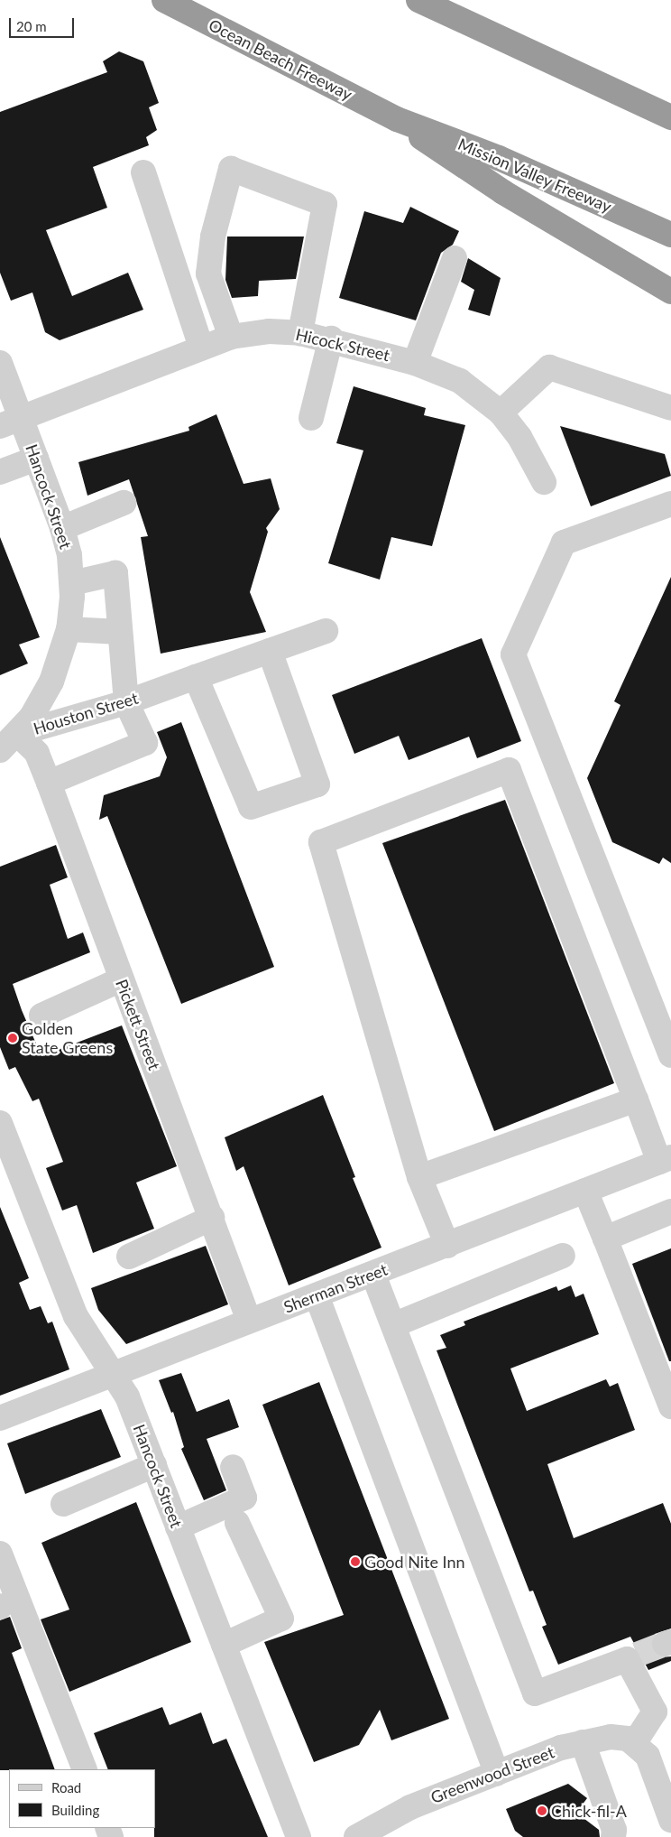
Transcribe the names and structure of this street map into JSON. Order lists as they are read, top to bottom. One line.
{"streets":{"highway":["Ocean Beach Freeway","Mission Valley Freeway"],"street":["Hicock Street","Hancock Street","Houston Street","Pickett Street","Sherman Street","Greenwood Street"]},"crossings":[["Ocean Beach Freeway","Mission Valley Freeway"],["Hicock Street","Hancock Street"],["Hancock Street","Houston Street"],["Hancock Street","Pickett Street"],["Hancock Street","Sherman Street"],["Houston Street","Pickett Street"],["Pickett Street","Sherman Street"]],"places":["Golden State Greens","Good Nite Inn","Chick-fil-A"],"legend":["Road","Building"],"scale_bar":"20 m"}
